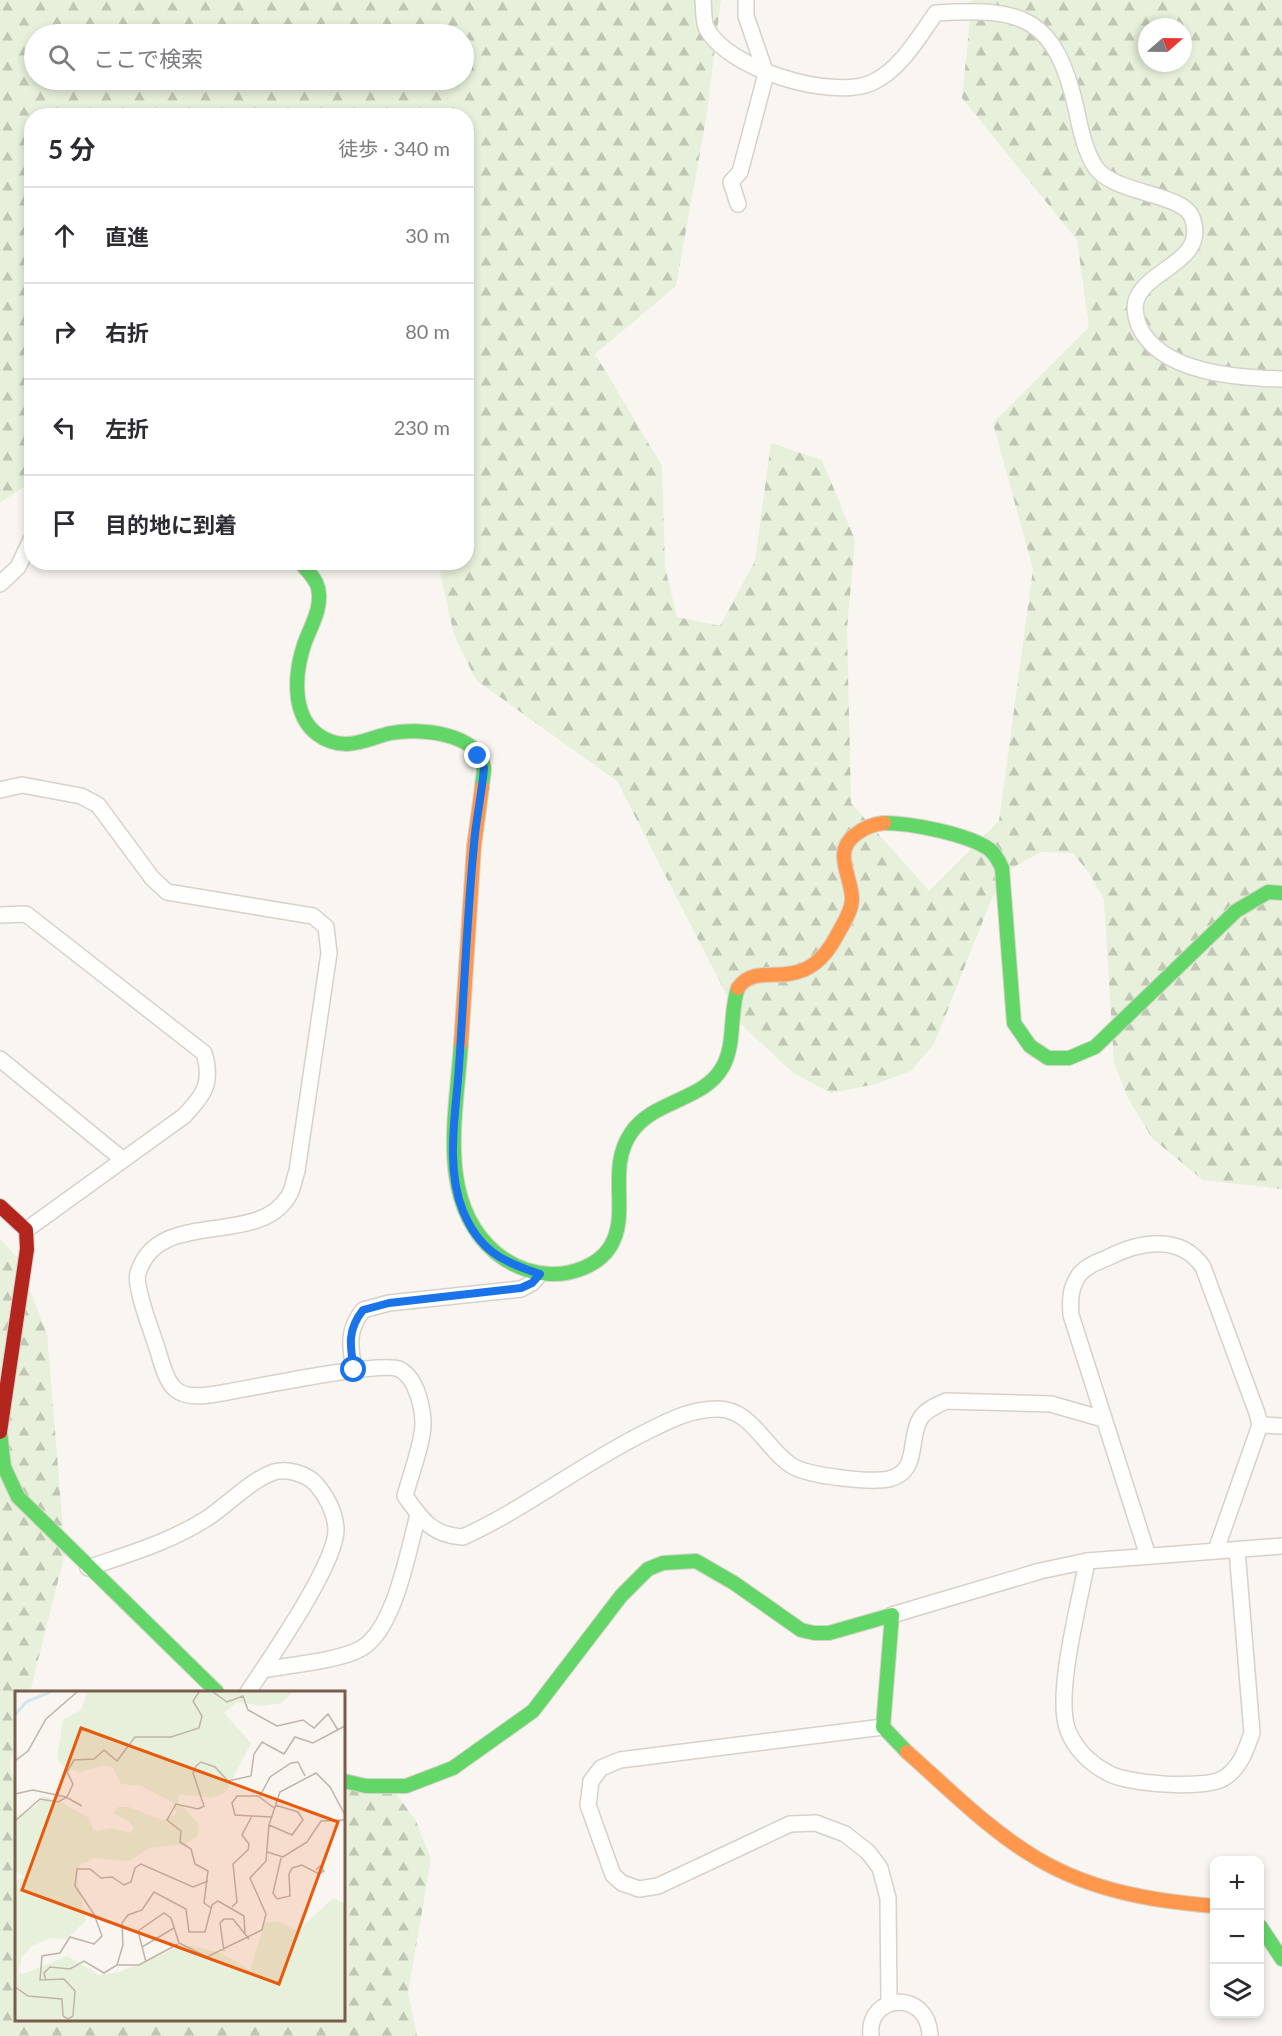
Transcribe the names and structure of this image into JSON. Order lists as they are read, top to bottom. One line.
{"north":"right","page":{"search":"ここで検索","heading":["5 分","徒歩 · 340 m"],"list":[["直進","30 m"],["右折","80 m"],["左折","230 m"],"目的地に到着"],"map_buttons":["+","−"]}}
